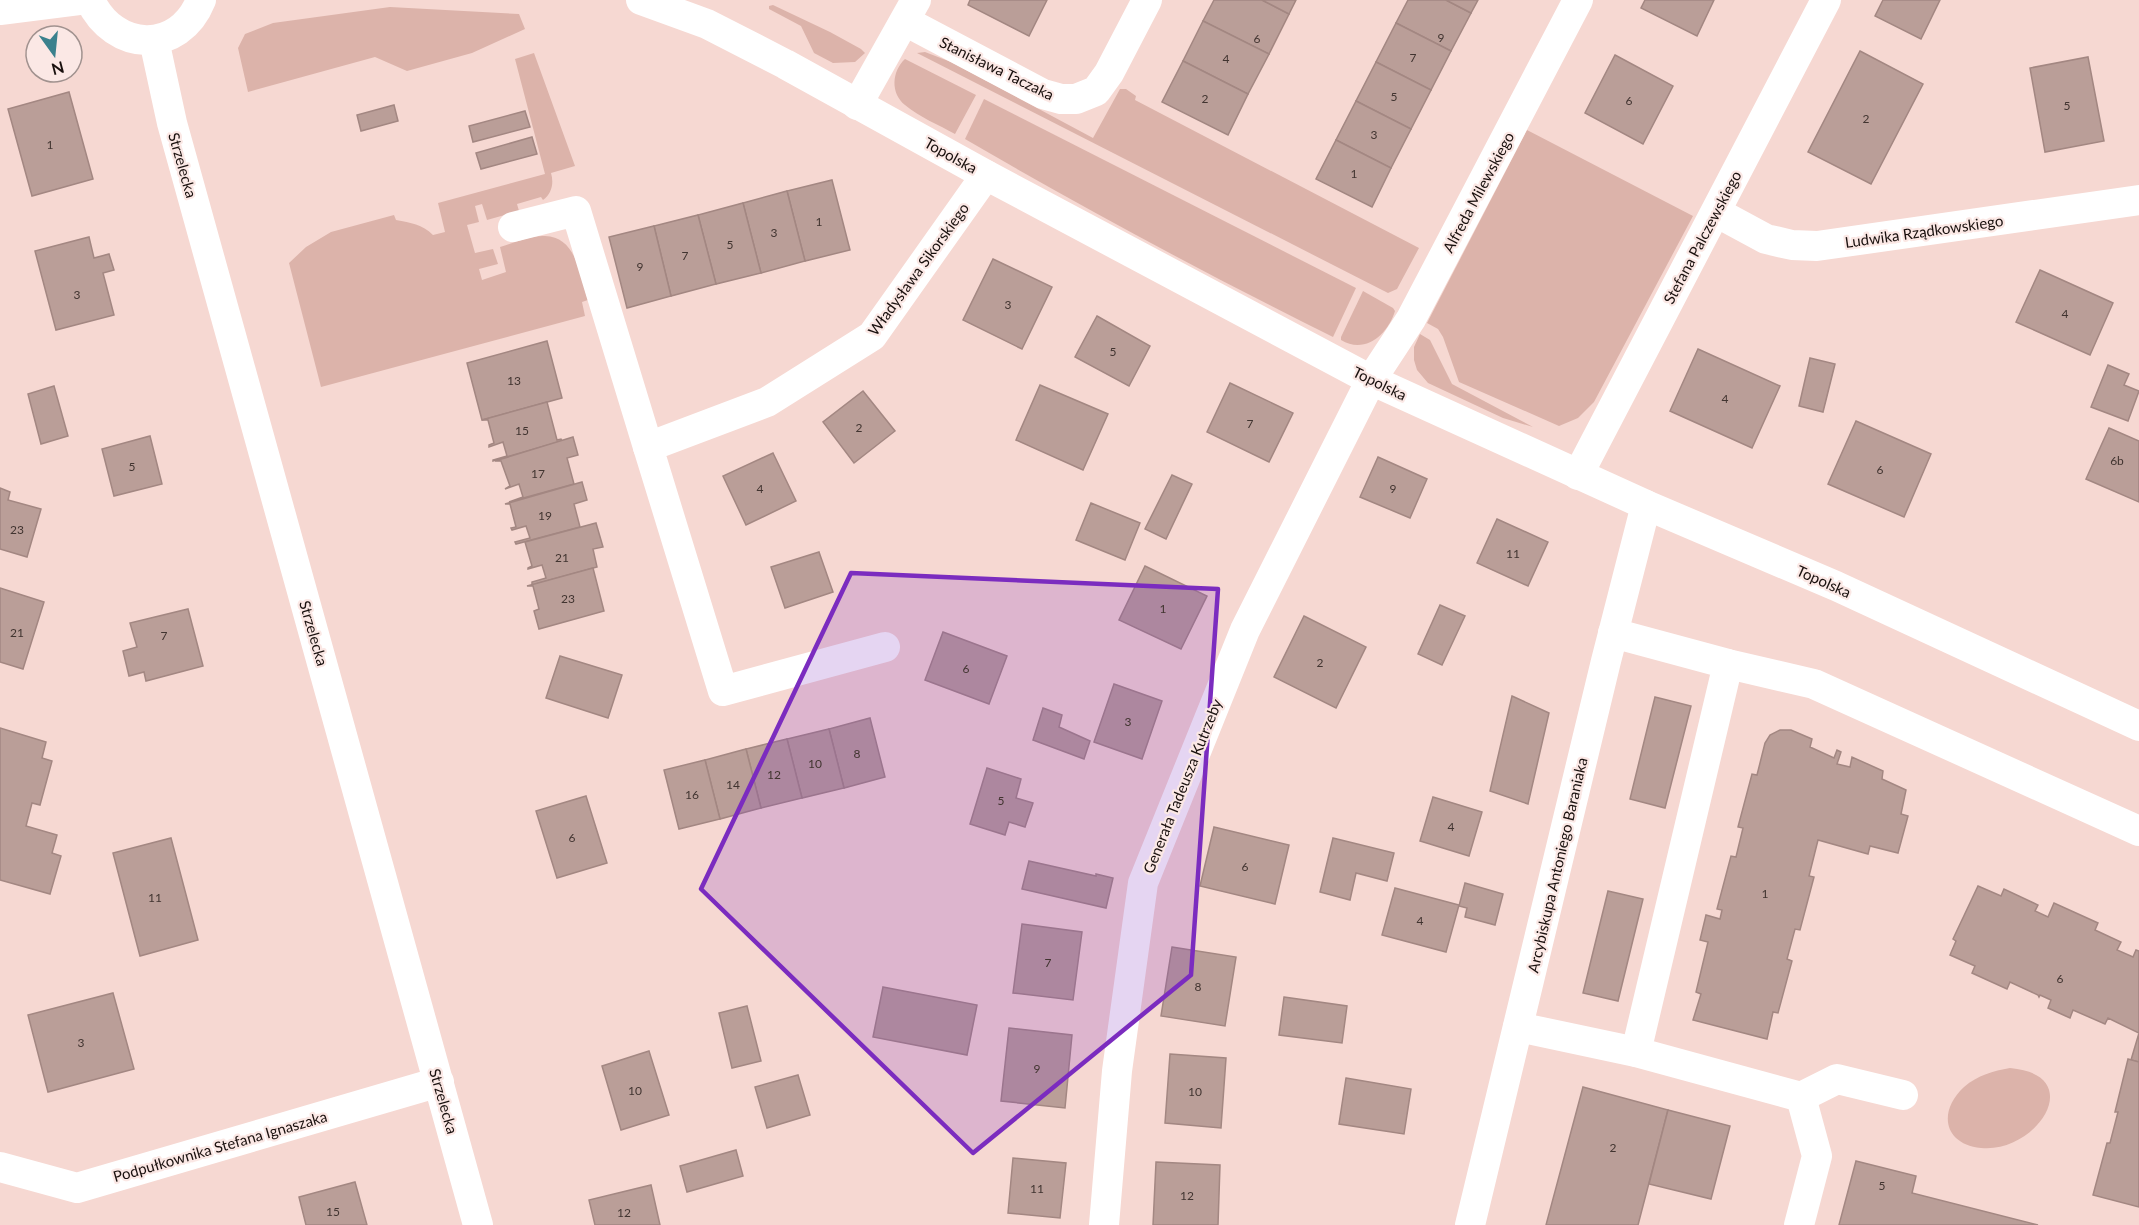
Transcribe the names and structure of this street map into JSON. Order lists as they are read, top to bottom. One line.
{"streets":{"street":["Stanisława Taczaka","Topolska","Strzelecka","Alfreda Milewskiego","Ludwika Rządkowskiego","Stefana Palczewskiego","Władysława Sikorskiego","Generała Tadeusza Kutrzeby","Arcybiskupa Antoniego Baraniaka","Podpułkownika Stefana Ignaszaka"]},"crossings":[["Topolska","Alfreda Milewskiego"],["Topolska","Stefana Palczewskiego"],["Topolska","Władysława Sikorskiego"],["Topolska","Generała Tadeusza Kutrzeby"],["Topolska","Arcybiskupa Antoniego Baraniaka"],["Strzelecka","Podpułkownika Stefana Ignaszaka"],["Alfreda Milewskiego","Generała Tadeusza Kutrzeby"],["Ludwika Rządkowskiego","Stefana Palczewskiego"]],"house_numbers":["9","6","7","4","5","2","6","5","2","3","1","1","1","3","5","7","9","3","3","4","5","13","4","7","2","15","6b","5","6","17","4","9","19","23","11","21","23","1","21","7","2","6","3","8","10","12","14","16","5","4","6","6","1","11","4","7","6","8","3","9","10","10","2","5","11","12","15","12"],"north":"bottom"}
